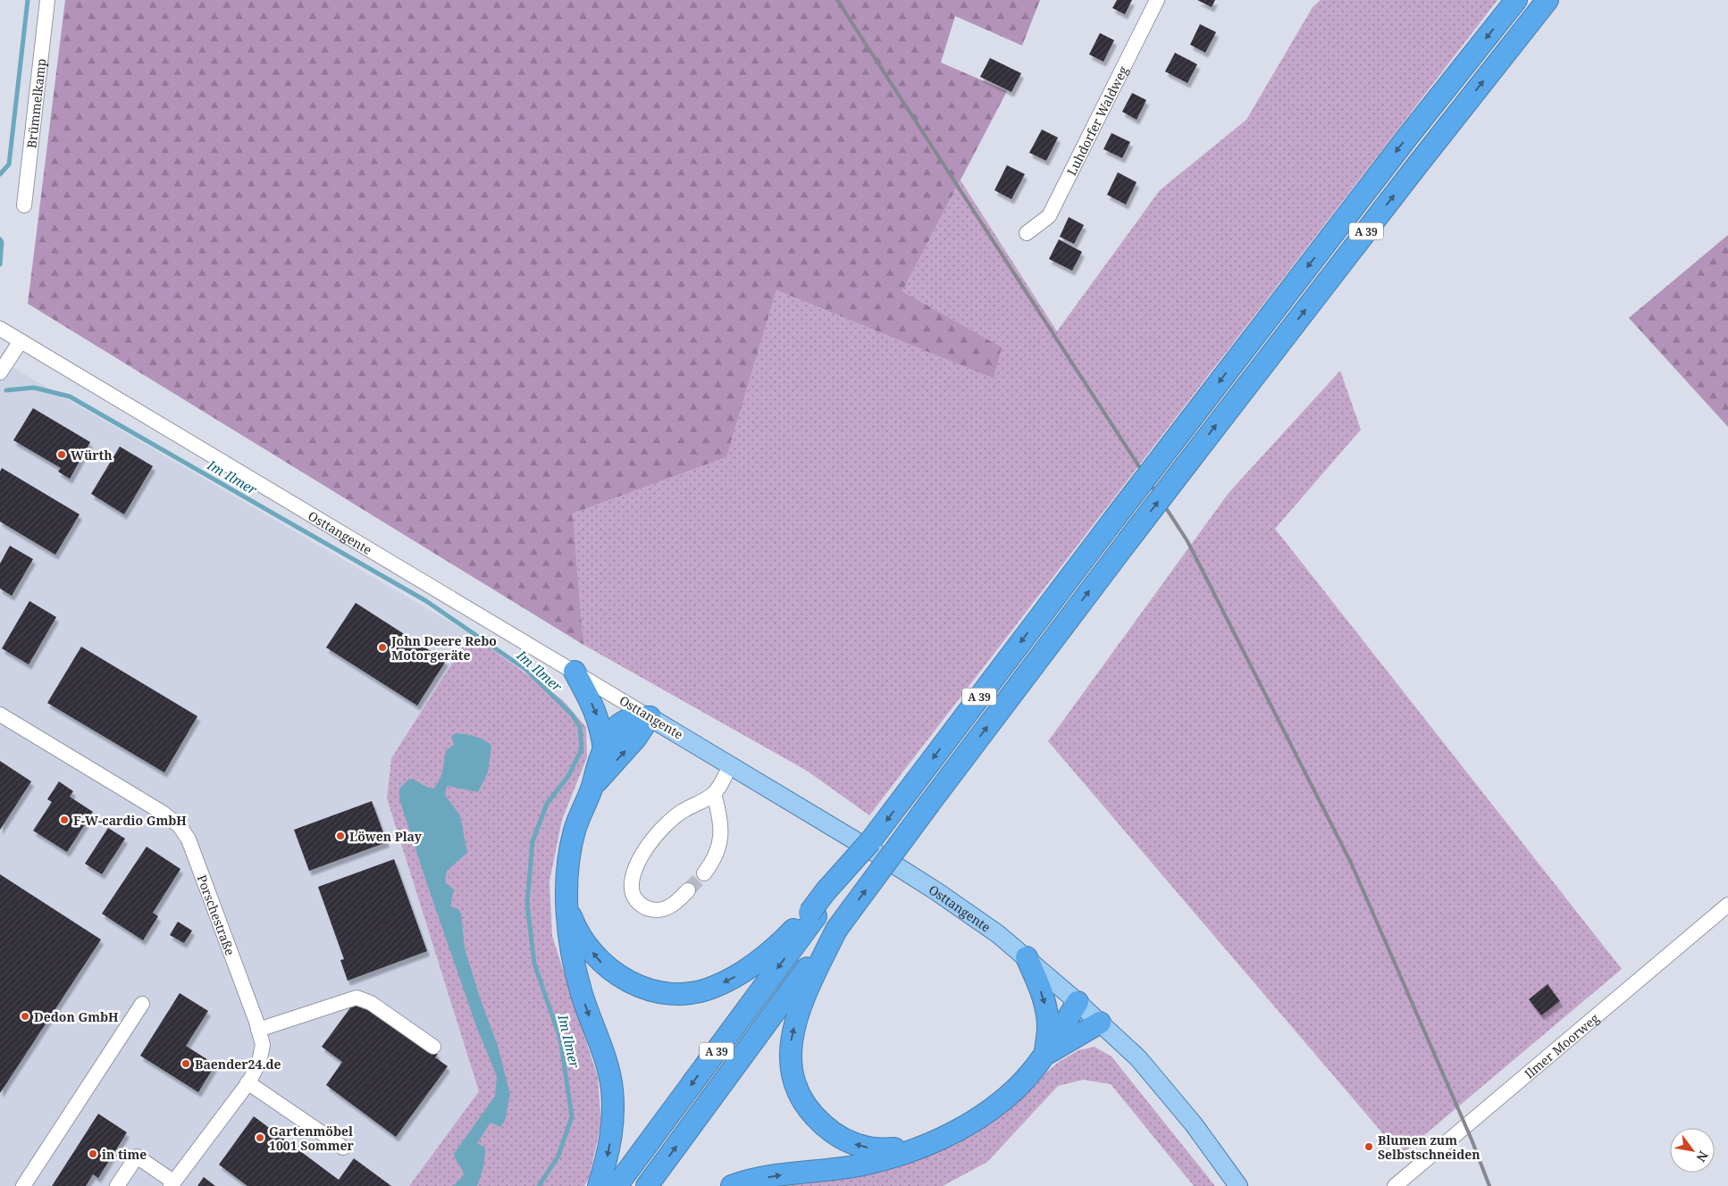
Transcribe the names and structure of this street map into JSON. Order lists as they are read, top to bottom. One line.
{"streets":{"highway":["A 39"],"main road":["Osttangente"],"street":["Brümmelkamp","Luhdorfer Waldweg","Porschestraße","Ilmer Moorweg"]},"water":["Im Ilmer"],"places":["Würth","John Deere Rebo Motorgeräte","F-W-cardio GmbH","Löwen Play","Dedon GmbH","Baender24.de","Gartenmöbel 1001 Sommer","Blumen zum Selbstschneiden","in time"],"north":"bottom right"}
